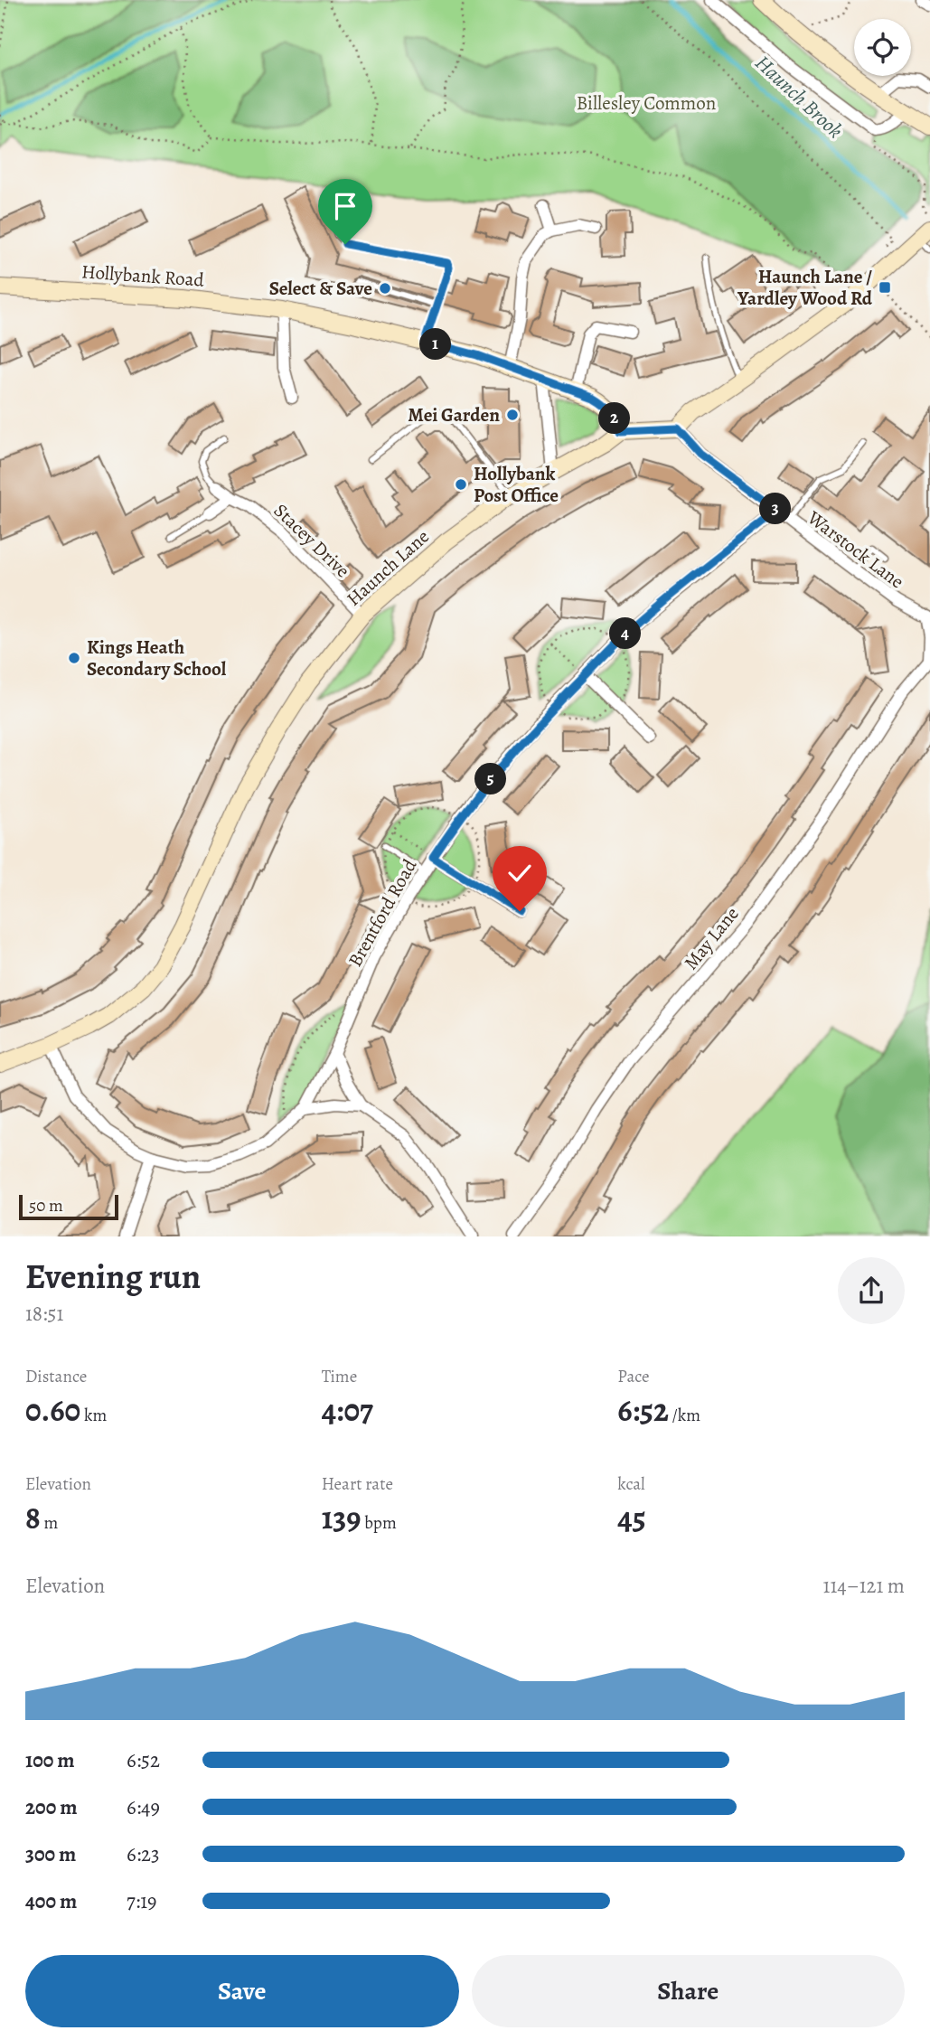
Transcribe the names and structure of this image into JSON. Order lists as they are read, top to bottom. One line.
{"streets":{"street":["Hollybank Road","Stacey Drive","Warstock Lane","Haunch Lane","Brentford Road","May Lane"]},"crossings":[["Hollybank Road","Haunch Lane"],["Stacey Drive","Haunch Lane"],["Warstock Lane","Brentford Road"],["Haunch Lane","Brentford Road"]],"water":["Haunch Brook"],"parks":["Billesley Common"],"places":{"transit":["Haunch Lane / Yardley Wood Rd"],"other":["Select & Save","Mei Garden","Hollybank Post Office","Kings Heath Secondary School"]},"scale_bar":"50 m","page":{"pins":["1","2","3","4","5"],"scale":"50 m","heading":["Evening run","18:51"],"stats":[["Distance","0.60 km"],["Time","4:07"],["Pace","6:52 /km"],["Elevation","8 m"],["Heart rate","139 bpm"],["kcal","45"]],"chart":["Elevation","114–121 m"],"list":[{"name":"100 m","note":"6:52"},{"name":"200 m","note":"6:49"},{"name":"300 m","note":"6:23"},{"name":"400 m","note":"7:19"}],"buttons":["Save","Share"]}}
